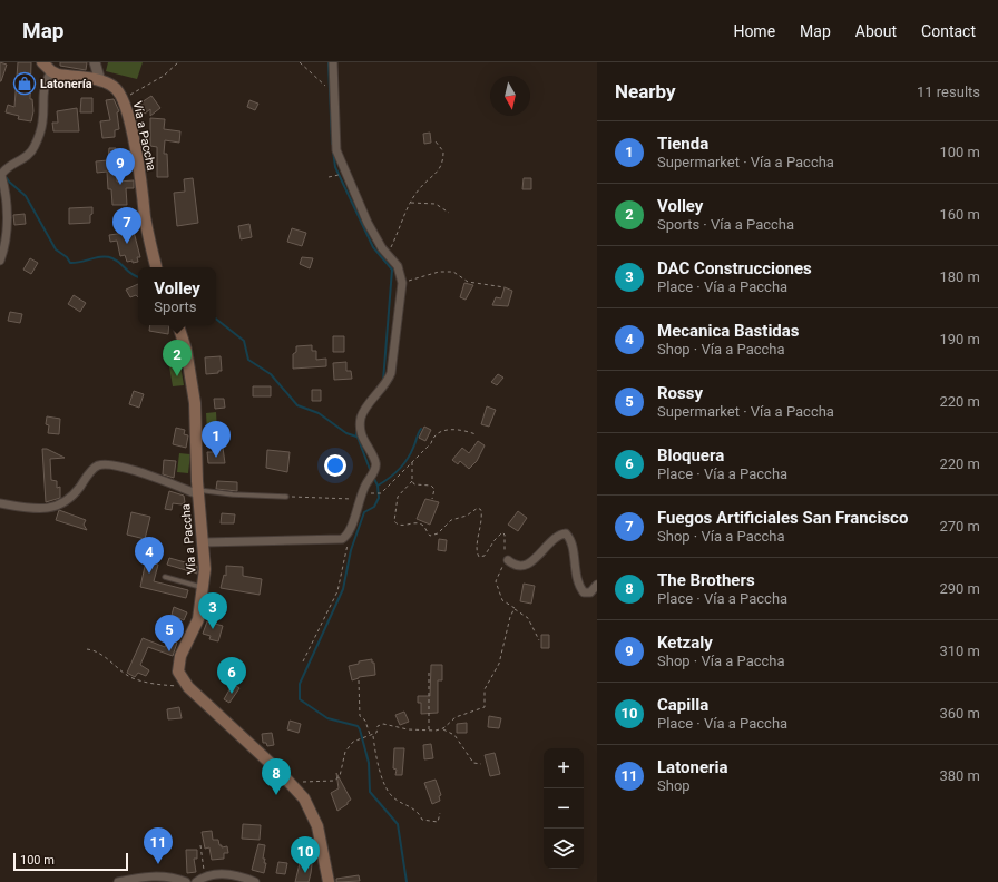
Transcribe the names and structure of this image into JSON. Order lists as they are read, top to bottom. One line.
{"streets":{"main road":["Vía a Paccha"]},"places":{"shop":["Latonería"]},"scale_bar":"100 m","north":"bottom","page":{"header":"Map","nav":["Home","Map","About","Contact"],"heading":["Nearby","11 results"],"list":[{"mark":"1","name":"Tienda","note":"Supermarket · Vía a Paccha","value":"100 m"},{"mark":"2","name":"Volley","note":"Sports · Vía a Paccha","value":"160 m"},{"mark":"3","name":"DAC Construcciones","note":"Place · Vía a Paccha","value":"180 m"},{"mark":"4","name":"Mecanica Bastidas","note":"Shop · Vía a Paccha","value":"190 m"},{"mark":"5","name":"Rossy","note":"Supermarket · Vía a Paccha","value":"220 m"},{"mark":"6","name":"Bloquera","note":"Place · Vía a Paccha","value":"220 m"},{"mark":"7","name":"Fuegos Artificiales San Francisco","note":"Shop · Vía a Paccha","value":"270 m"},{"mark":"8","name":"The Brothers","note":"Place · Vía a Paccha","value":"290 m"},{"mark":"9","name":"Ketzaly","note":"Shop · Vía a Paccha","value":"310 m"},{"mark":"10","name":"Capilla","note":"Place · Vía a Paccha","value":"360 m"},{"mark":"11","name":"Latoneria","note":"Shop","value":"380 m"}],"pins":["9","7","2","1","4","3","5","6","8","11","10"],"popup":["Volley","Sports"],"map_buttons":["+","−"],"scale":"100 m"}}
